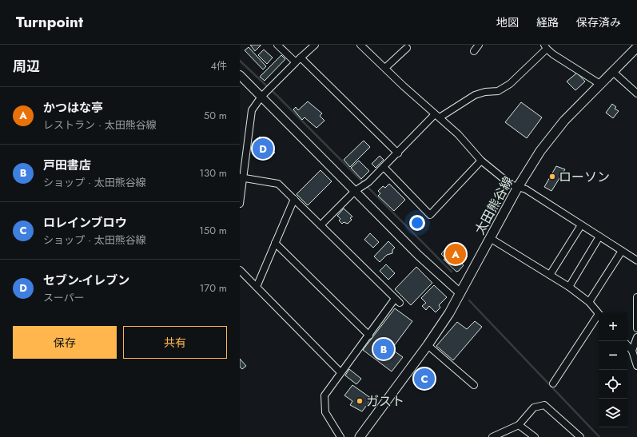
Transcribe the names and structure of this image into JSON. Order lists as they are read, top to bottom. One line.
{"streets":{"main road":["太田熊谷線"]},"places":["ローソン","ガスト"],"page":{"header":"Turnpoint","nav":["地図","経路","保存済み"],"heading":["周辺","4件"],"list":[{"mark":"A","name":"かつはな亭","note":"レストラン · 太田熊谷線","value":"50 m"},{"mark":"B","name":"戸田書店","note":"ショップ · 太田熊谷線","value":"130 m"},{"mark":"C","name":"ロレインブロウ","note":"ショップ · 太田熊谷線","value":"150 m"},{"mark":"D","name":"セブン-イレブン","note":"スーパー","value":"170 m"}],"pins":["D","A","B","C"],"map_buttons":["+","−"],"buttons":["保存","共有"]}}
